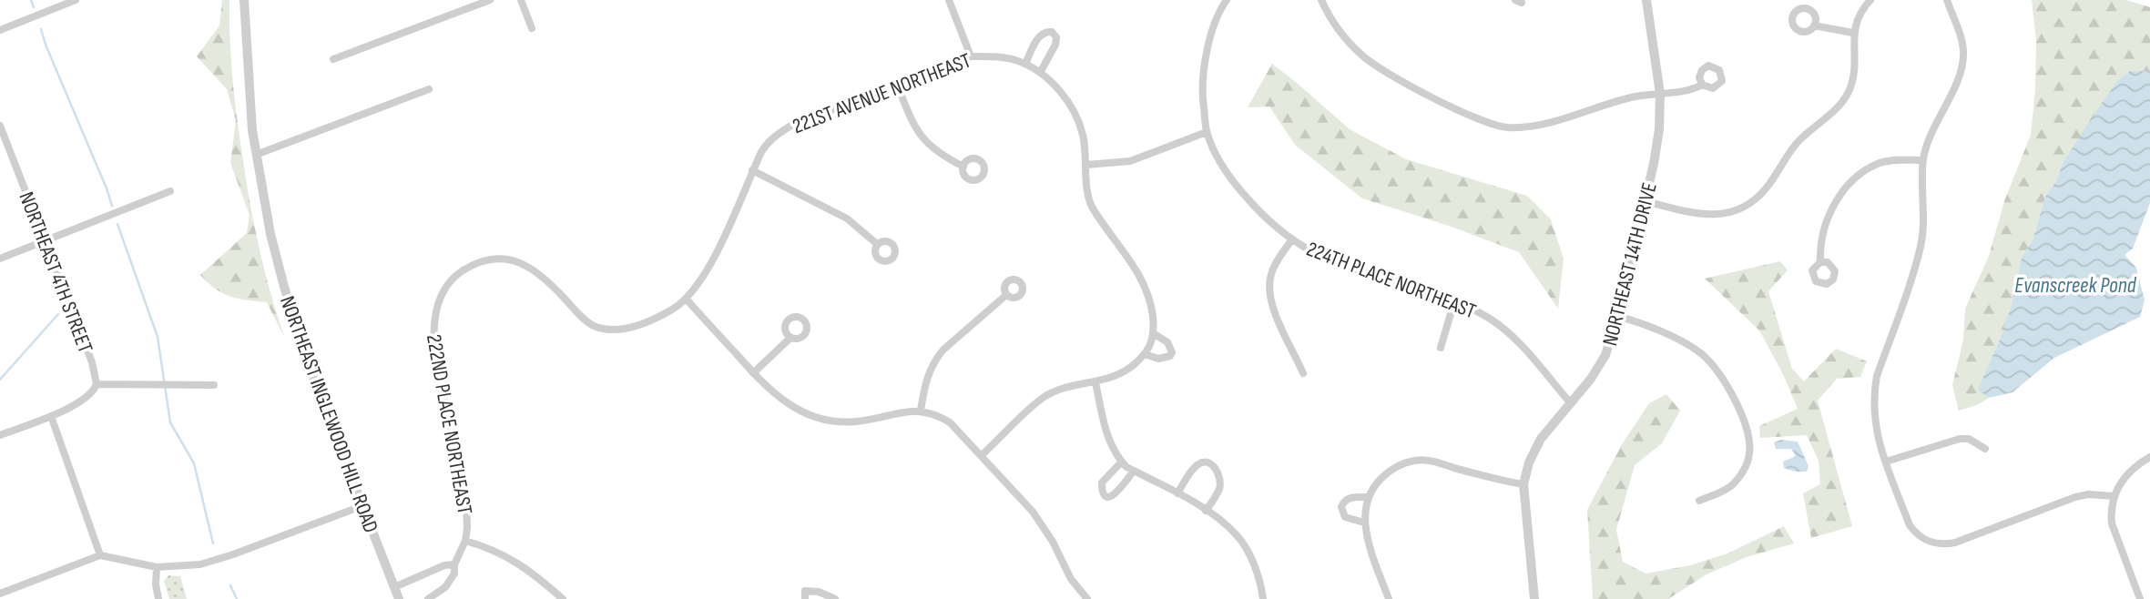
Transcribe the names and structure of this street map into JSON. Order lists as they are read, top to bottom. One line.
{"streets":{"street":["221ST AVENUE NORTHEAST","NORTHEAST 14TH DRIVE","NORTHEAST 4TH STREET","224TH PLACE NORTHEAST","NORTHEAST INGLEWOOD HILL ROAD","222ND PLACE NORTHEAST"]},"crossings":[["221ST AVENUE NORTHEAST","222ND PLACE NORTHEAST"],["NORTHEAST 14TH DRIVE","224TH PLACE NORTHEAST"]],"water":["Evanscreek Pond"]}
